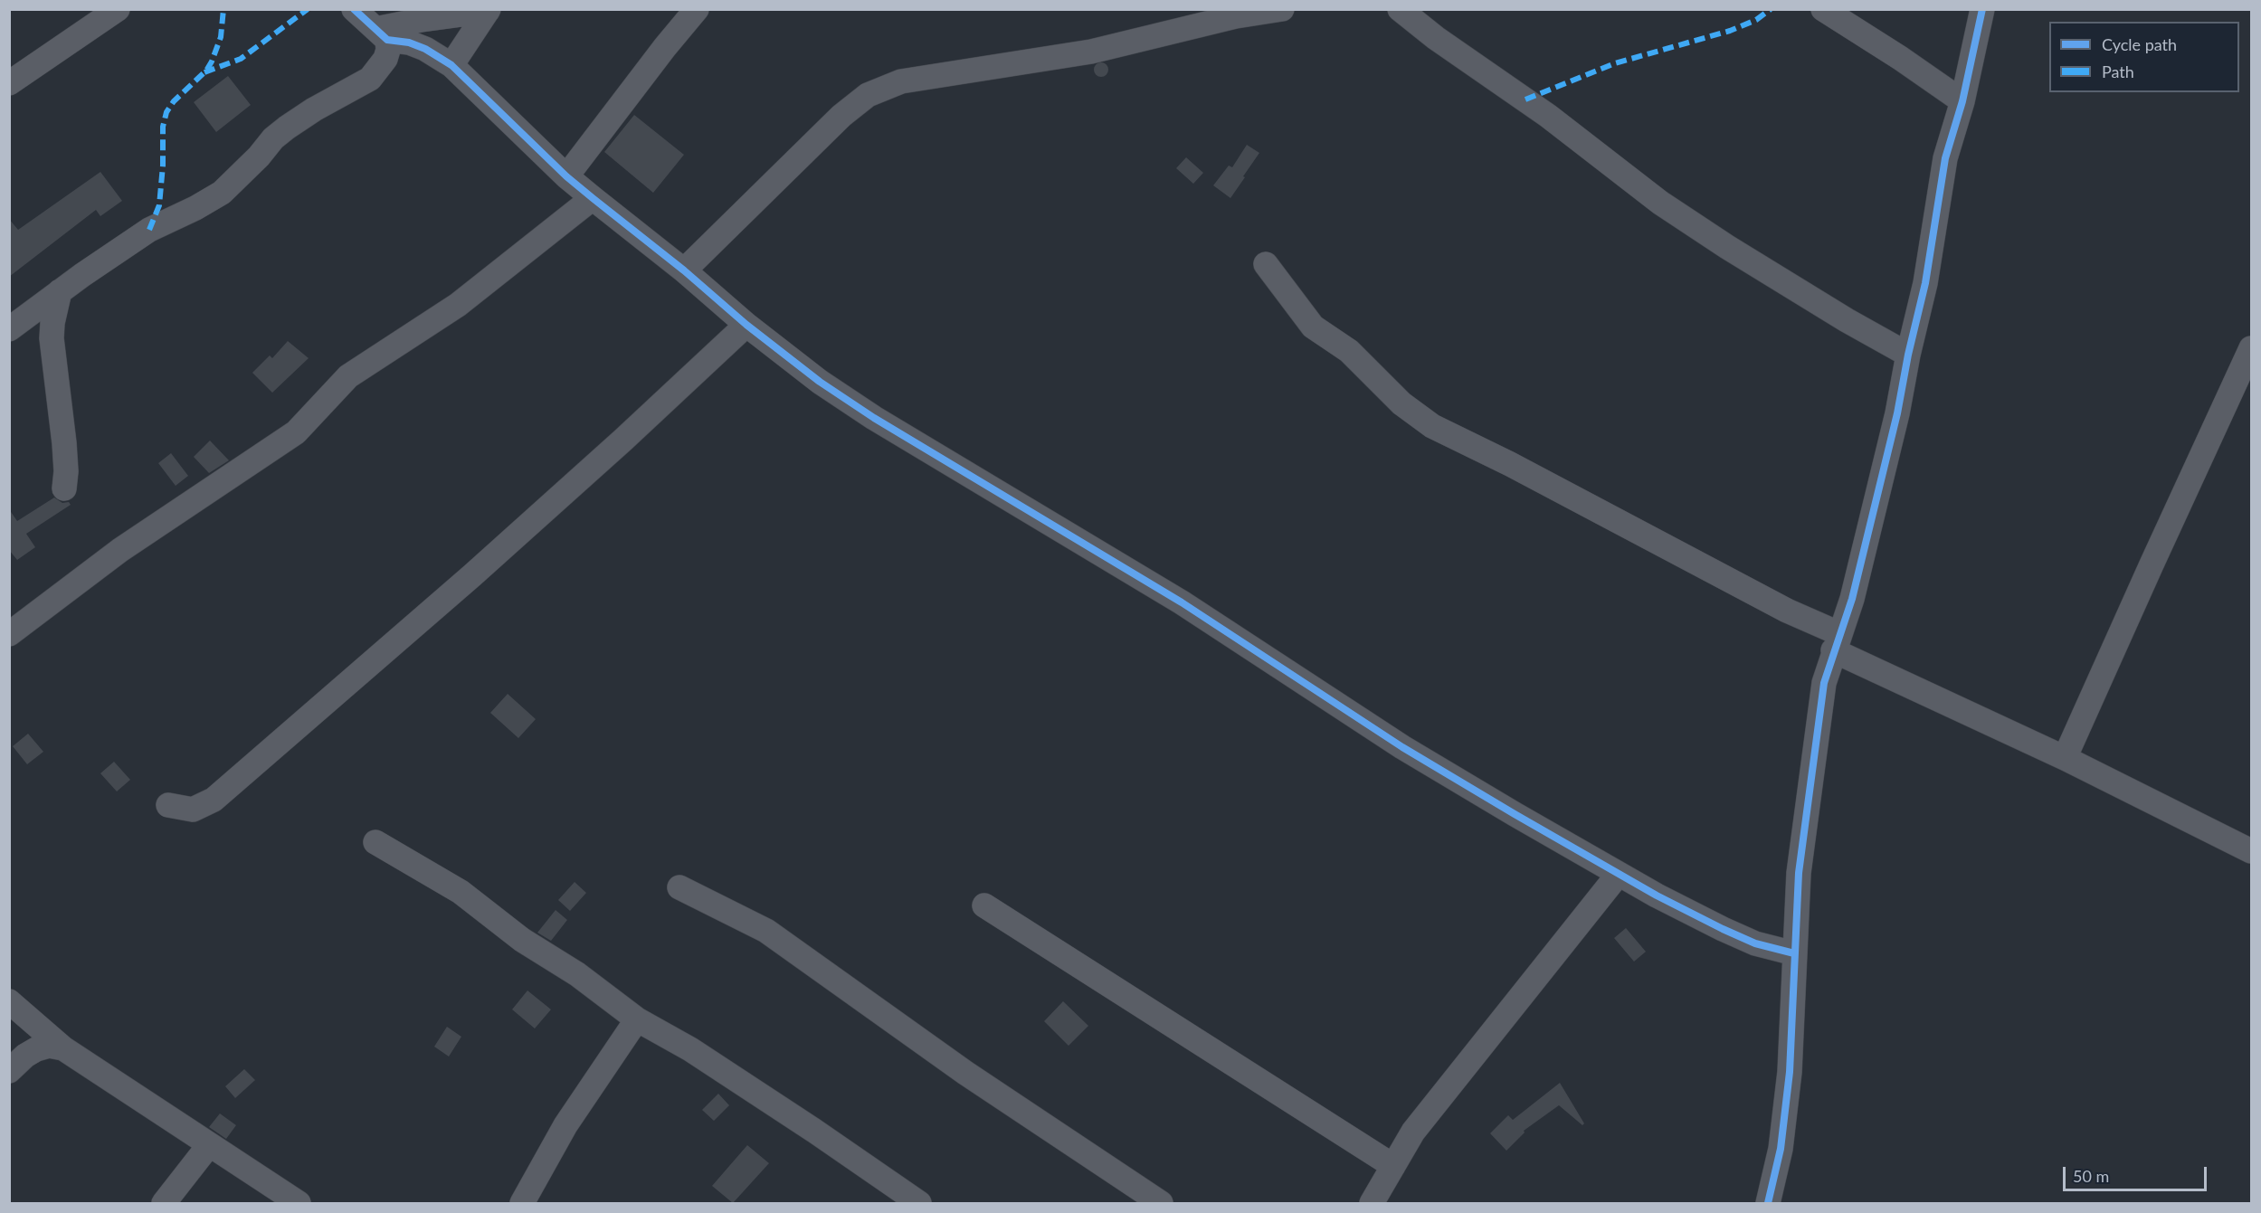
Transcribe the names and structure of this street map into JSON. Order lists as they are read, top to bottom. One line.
{"legend":["Cycle path","Path"],"scale_bar":"50 m"}
